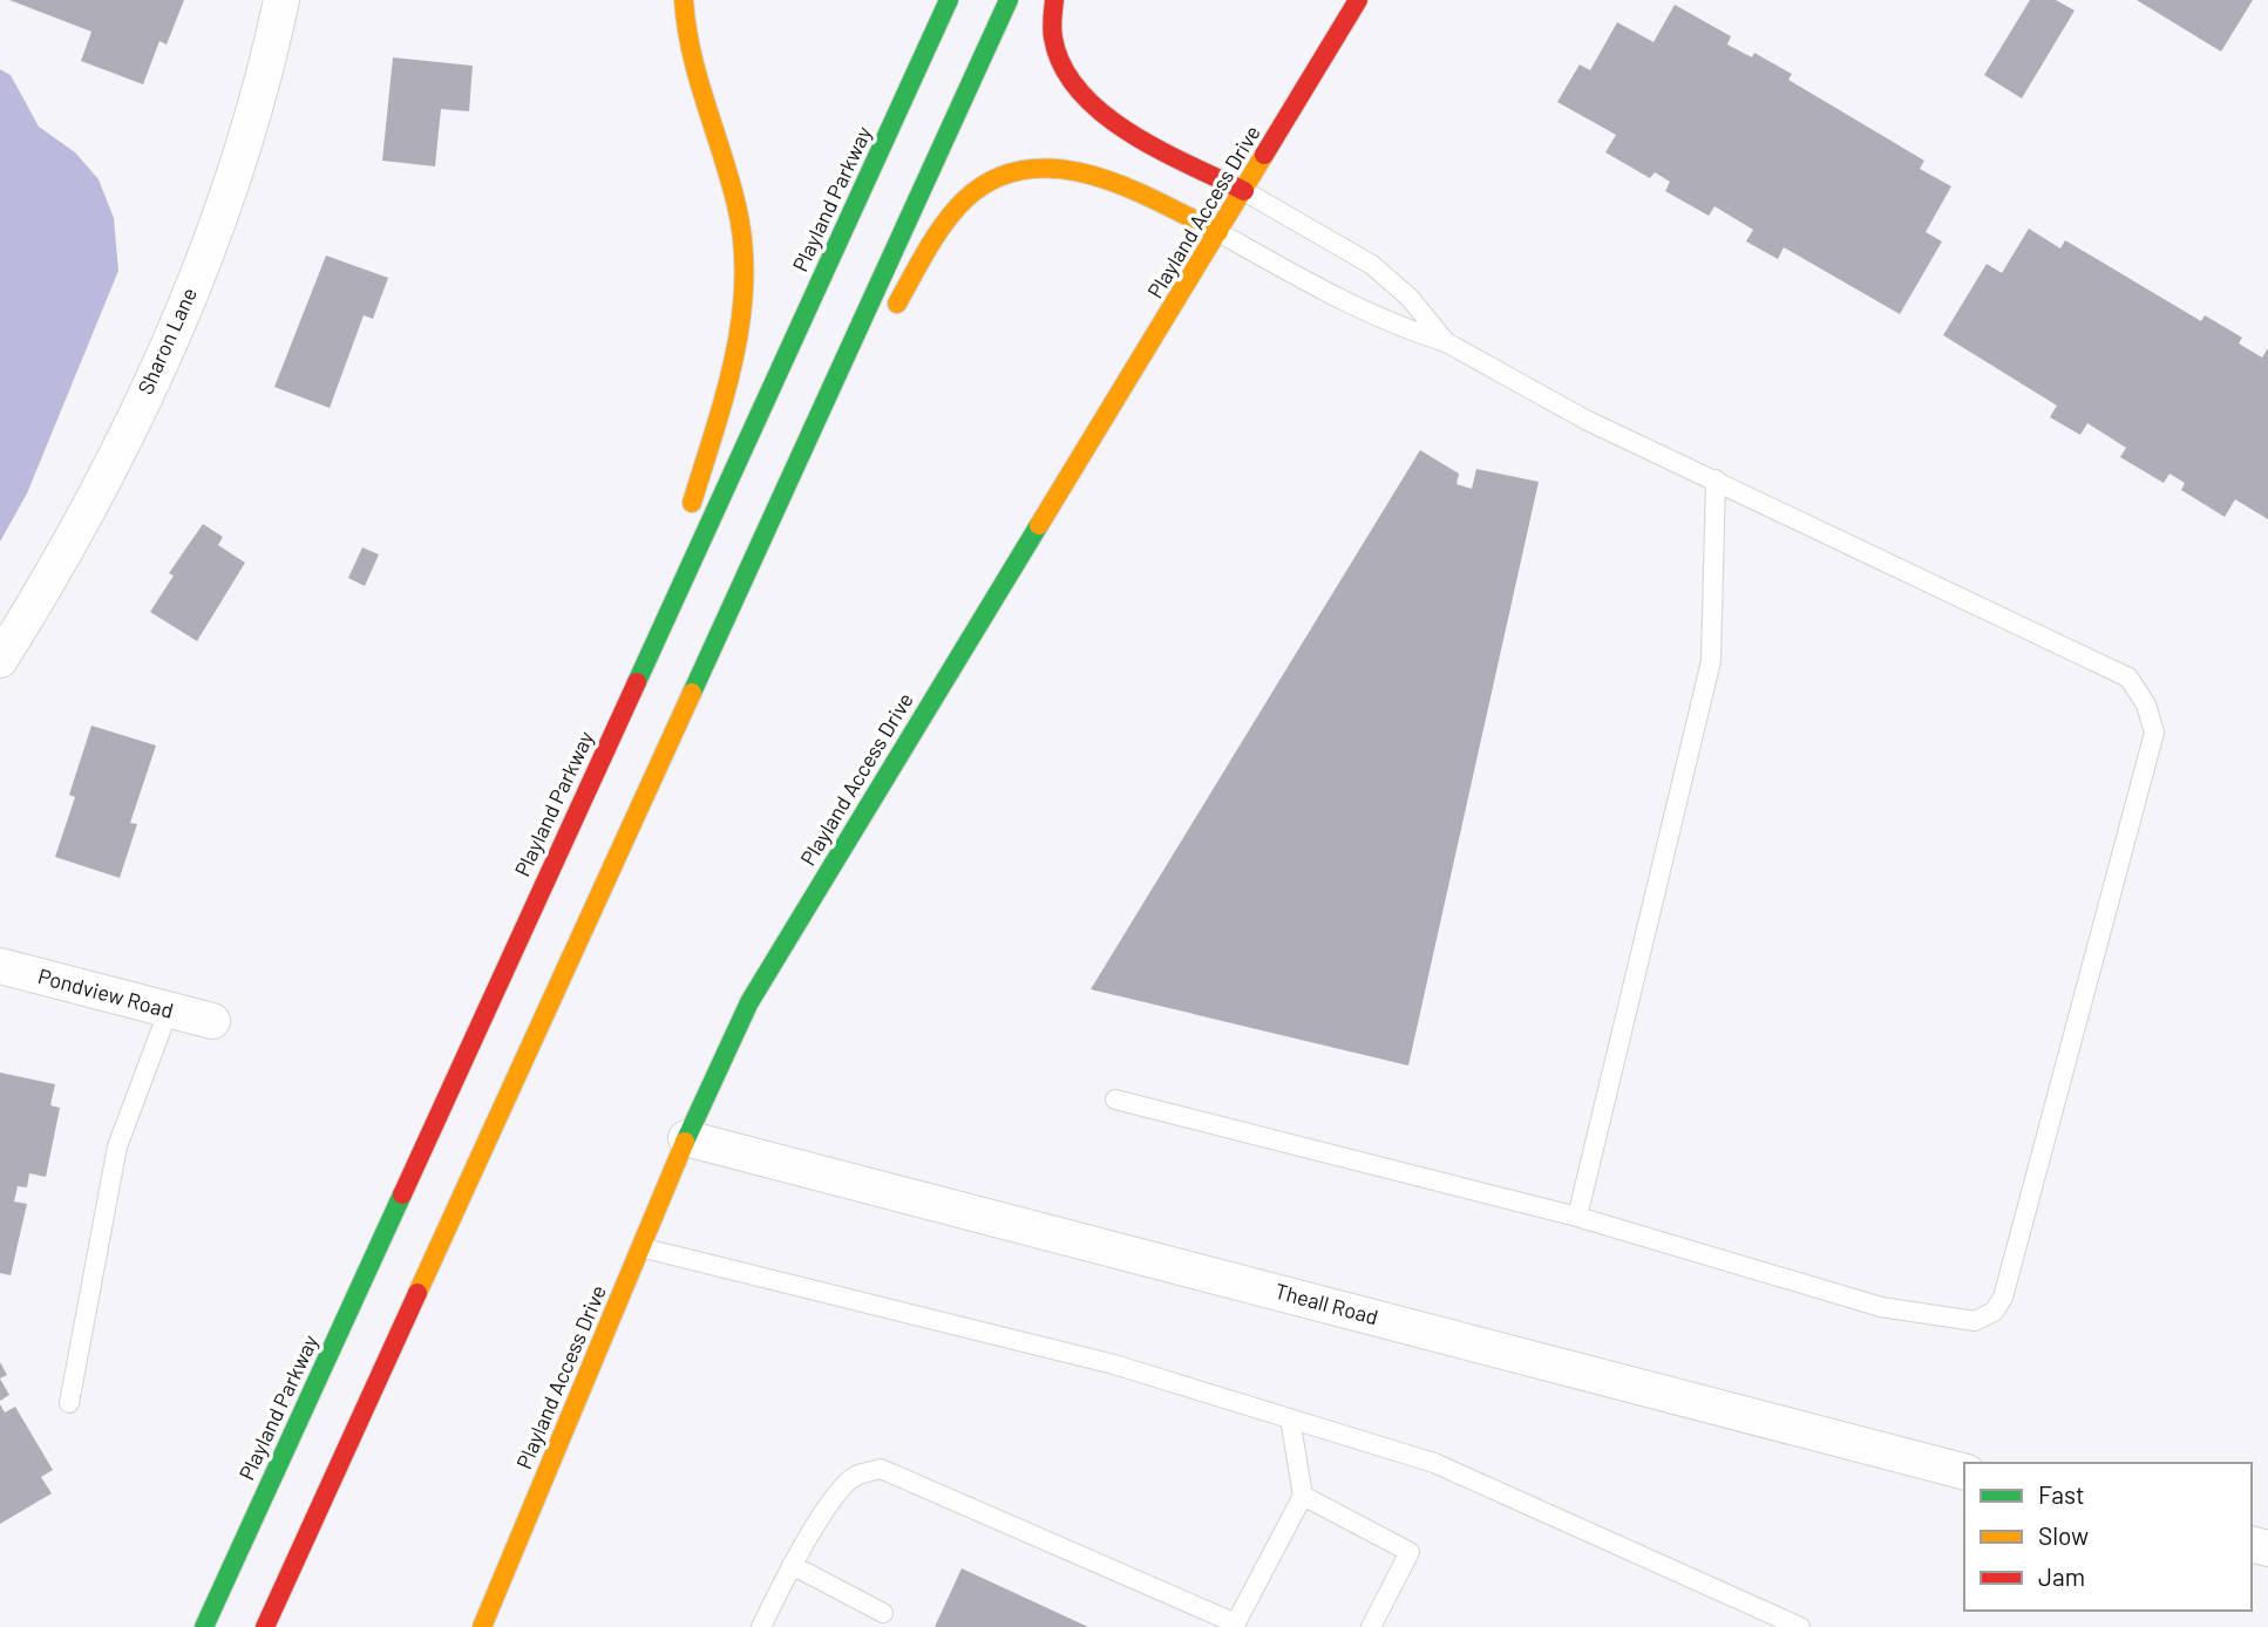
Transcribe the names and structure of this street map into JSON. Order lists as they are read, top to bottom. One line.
{"streets":{"main road":["Playland Parkway","Playland Access Drive"],"street":["Sharon Lane","Pondview Road","Theall Road"]},"crossings":[["Playland Access Drive","Theall Road"]],"legend":["Fast","Slow","Jam"]}
